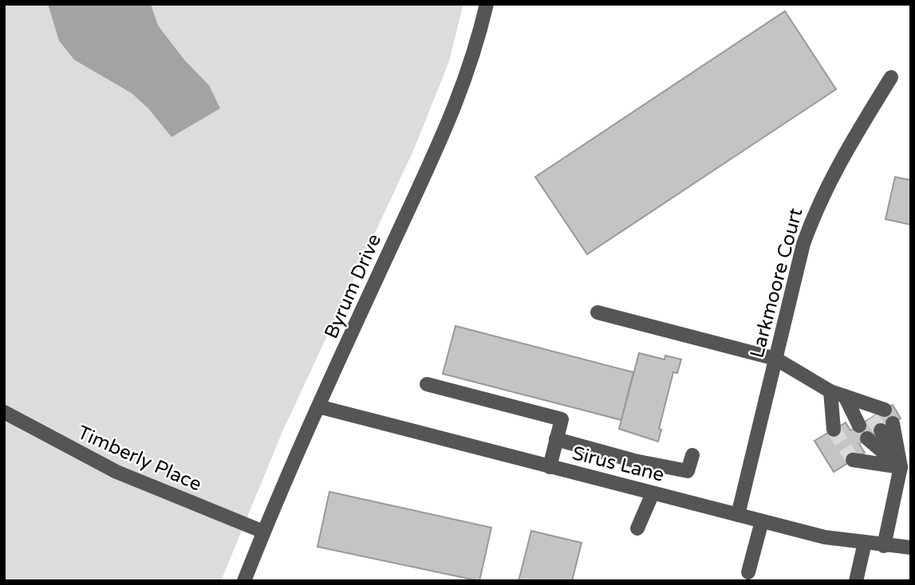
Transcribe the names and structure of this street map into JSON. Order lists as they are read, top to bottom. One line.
{"streets":{"street":["Larkmoore Court","Byrum Drive","Timberly Place","Sirus Lane"]},"crossings":[["Larkmoore Court","Sirus Lane"],["Byrum Drive","Timberly Place"],["Byrum Drive","Sirus Lane"]]}
